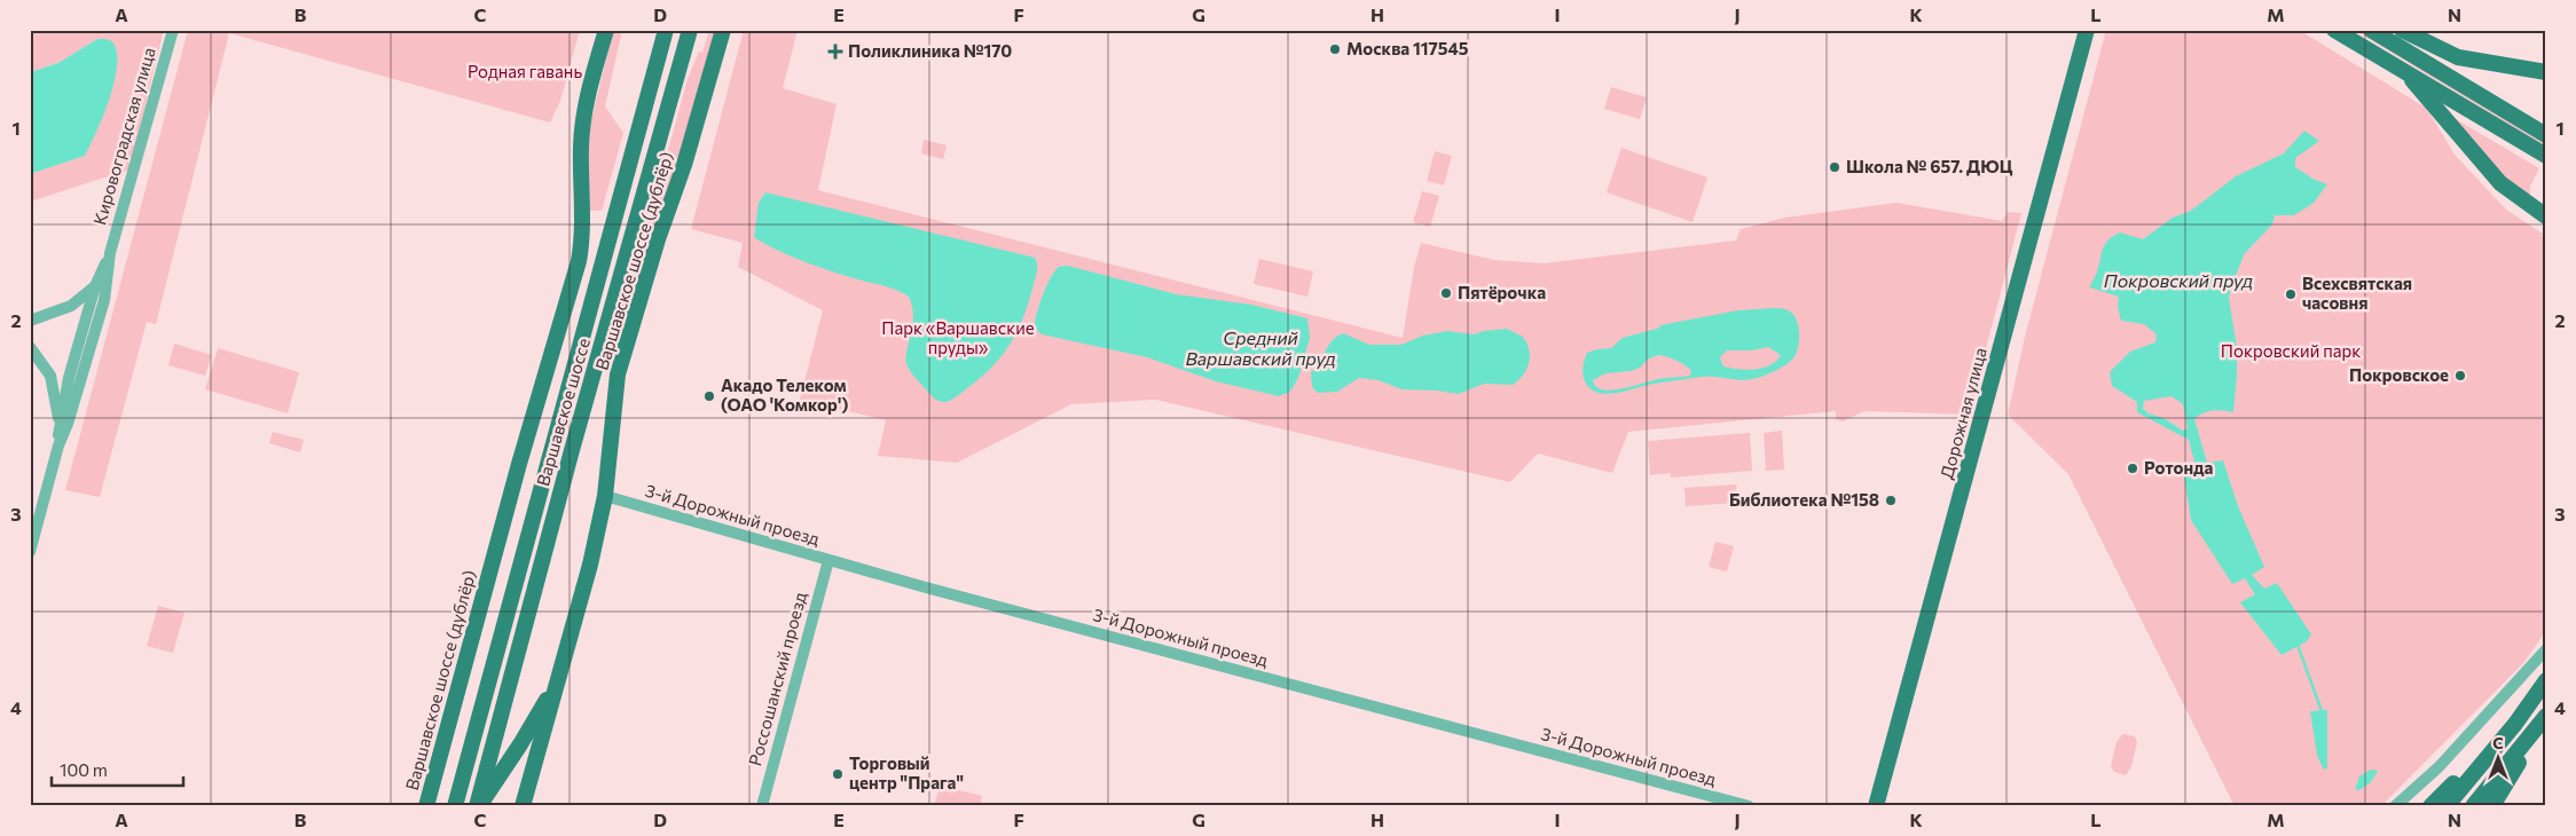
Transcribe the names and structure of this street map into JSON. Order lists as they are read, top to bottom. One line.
{"streets":{"main road":["Варшавское шоссе (дублёр)","Варшавское шоссе","Дорожная улица"],"street":["Кировоградская улица","3-й Дорожный проезд","Россошанский проезд"]},"crossings":[["Варшавское шоссе (дублёр)","3-й Дорожный проезд"],["3-й Дорожный проезд","Россошанский проезд"]],"water":["Покровский пруд","Средний Варшавский пруд"],"parks":["Родная гавань","Парк «Варшавские пруды»","Покровский парк"],"places":{"other":["Москва 117545","Школа № 657. ДЮЦ","Пятёрочка","Всехсвятская часовня","Покровское","Акадо Телеком (ОАО 'Комкор')","Ротонда","Библиотека №158","Торговый центр \"Прага\""],"health":["Поликлиника №170"]},"scale_bar":"100 m","north":"top","grid":{"columns":["A","B","C","D","E","F","G","H","I","J","K","L","M","N"],"rows":["1","2","3","4"]}}
